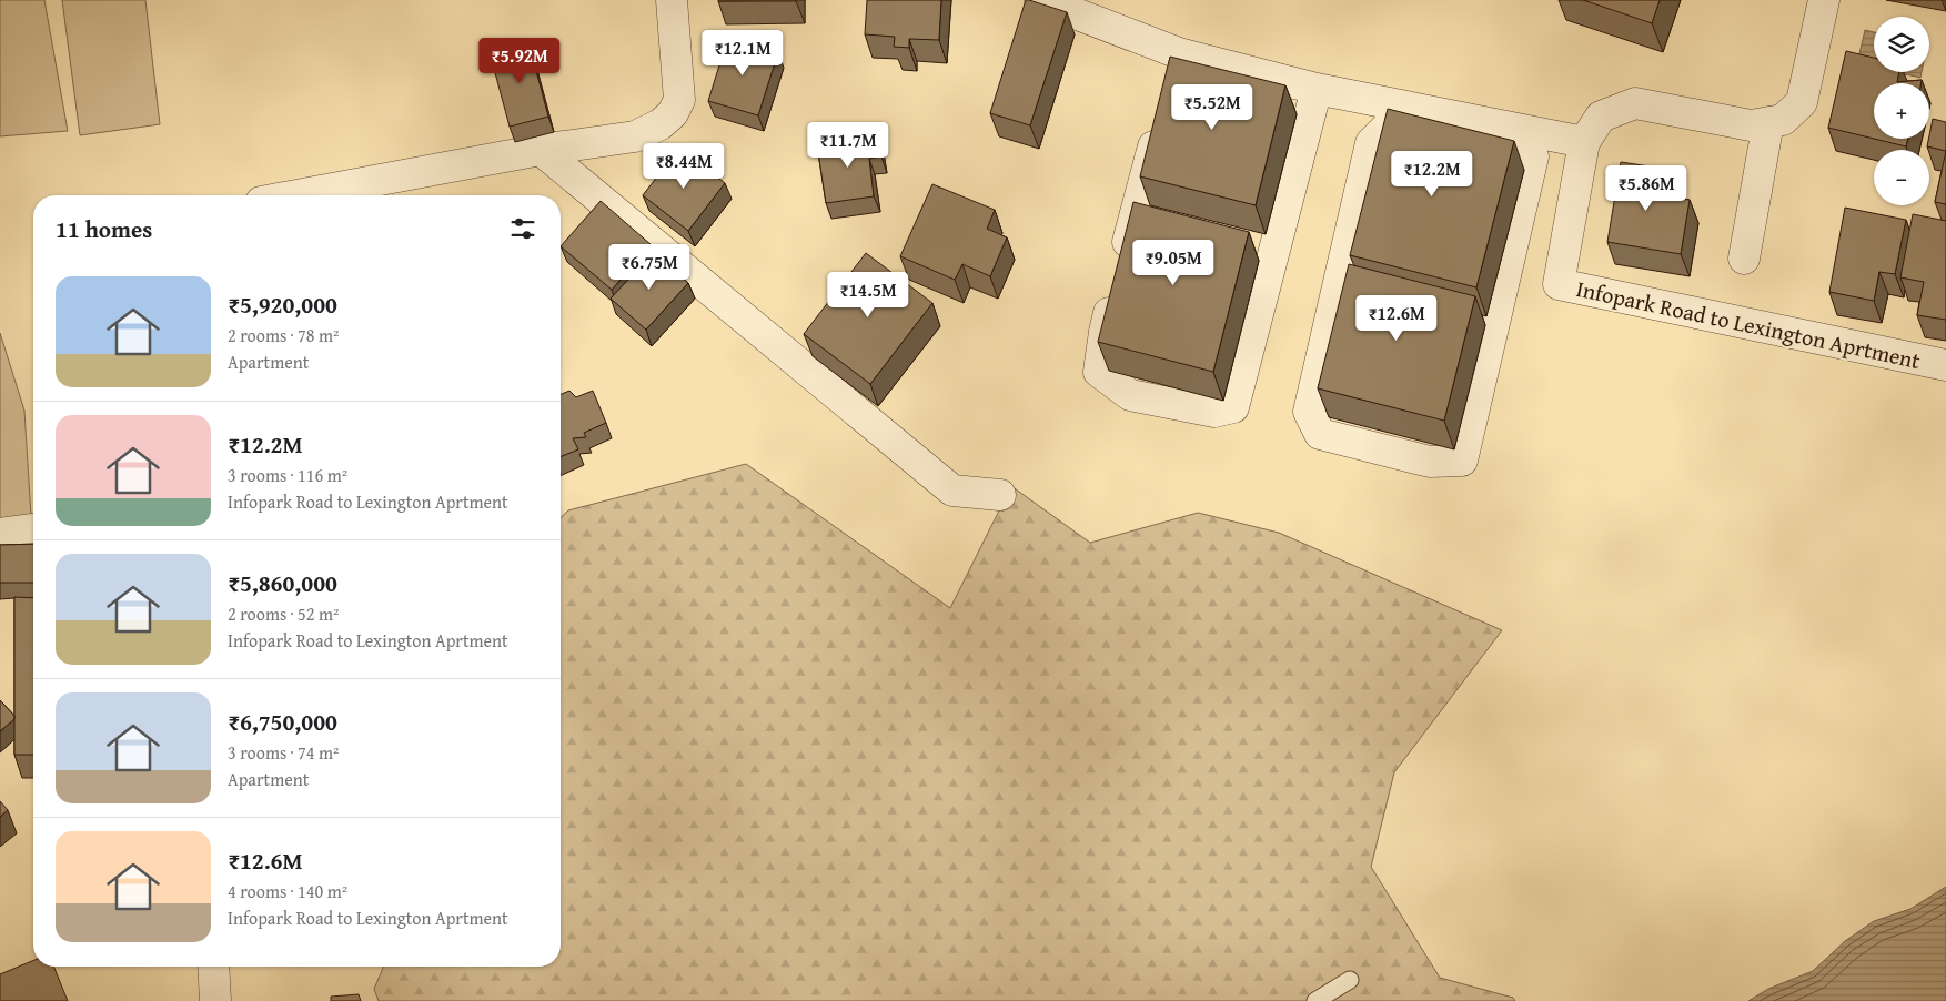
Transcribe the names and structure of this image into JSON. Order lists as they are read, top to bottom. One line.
{"streets":{"street":["Infopark Road to Lexington Aprtment"]},"page":{"map_buttons":["+","−"],"price":["₹12.1M","₹5.92M","₹5.52M","₹11.7M","₹8.44M","₹12.2M","₹5.86M","₹9.05M","₹6.75M","₹14.5M","₹12.6M"],"heading":"11 homes","list":[{"name":"₹5,920,000","note":"2 rooms · 78 m² · Apartment"},{"name":"₹12.2M","note":"3 rooms · 116 m² · Infopark Road to Lexington Aprtment"},{"name":"₹5,860,000","note":"2 rooms · 52 m² · Infopark Road to Lexington Aprtment"},{"name":"₹6,750,000","note":"3 rooms · 74 m² · Apartment"},{"name":"₹12.6M","note":"4 rooms · 140 m² · Infopark Road to Lexington Aprtment"}]}}
